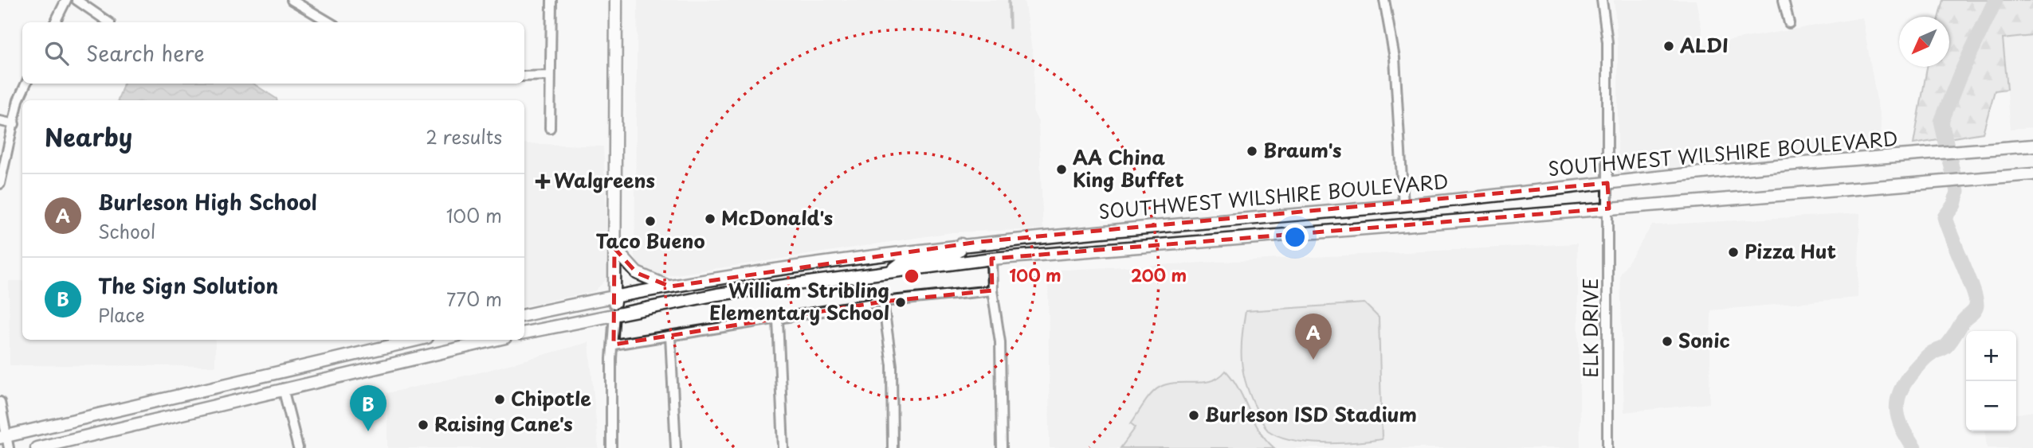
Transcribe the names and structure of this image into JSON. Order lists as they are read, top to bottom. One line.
{"streets":{"main road":["SOUTHWEST WILSHIRE BOULEVARD"],"street":["ELK DRIVE"]},"crossings":[["SOUTHWEST WILSHIRE BOULEVARD","ELK DRIVE"]],"places":{"other":["ALDI","Braum's","AA China King Buffet","McDonald's","Taco Bueno","Pizza Hut","William Stribling Elementary School","Sonic","Chipotle","Burleson ISD Stadium","Raising Cane's"],"health":["Walgreens"]},"north":"bottom left","page":{"search":"Search here","heading":["Nearby","2 results"],"list":[{"mark":"A","name":"Burleson High School","note":"School","value":"100 m"},{"mark":"B","name":"The Sign Solution","note":"Place","value":"770 m"}],"pins":["A","B"],"map_buttons":["+","−"]},"rings":["100 m","200 m"]}
